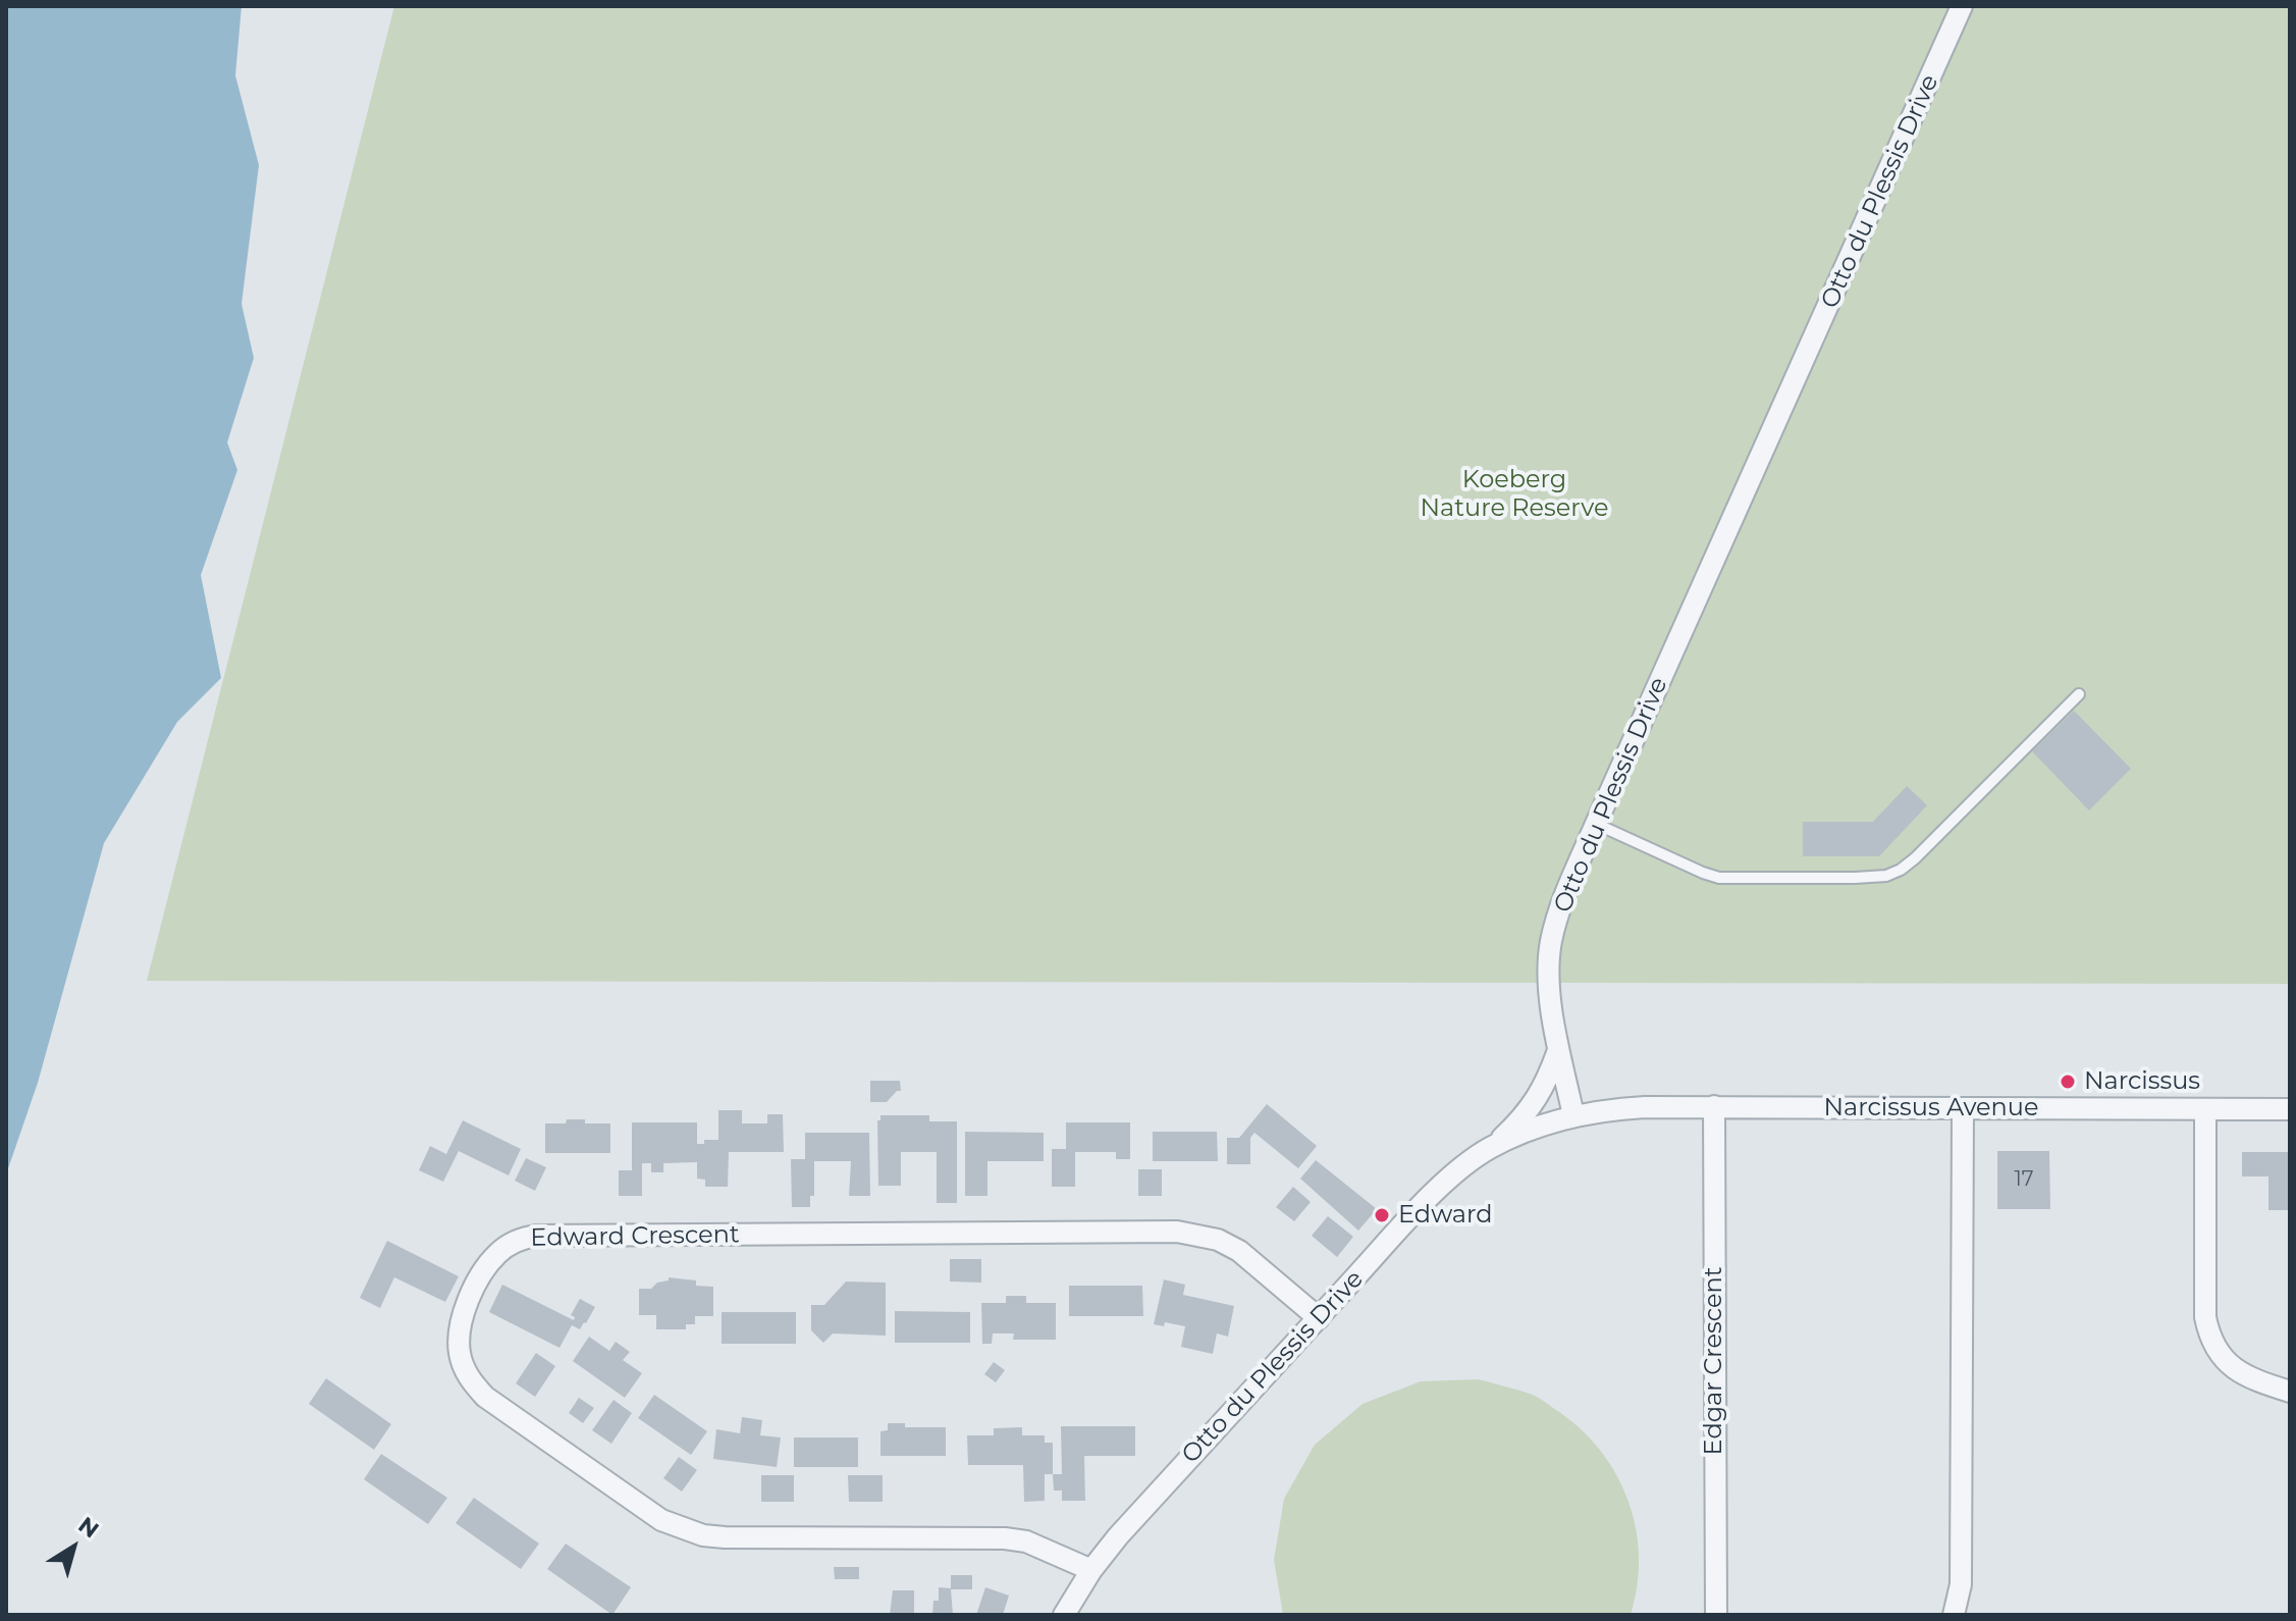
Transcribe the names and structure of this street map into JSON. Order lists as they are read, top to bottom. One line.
{"streets":{"street":["Otto du Plessis Drive","Narcissus Avenue","Edward Crescent","Edgar Crescent"]},"crossings":[["Otto du Plessis Drive","Narcissus Avenue"],["Otto du Plessis Drive","Edward Crescent"],["Narcissus Avenue","Edgar Crescent"]],"parks":["Koeberg Nature Reserve"],"places":["Narcissus","Edward"],"house_numbers":["17"],"north":"top right"}
